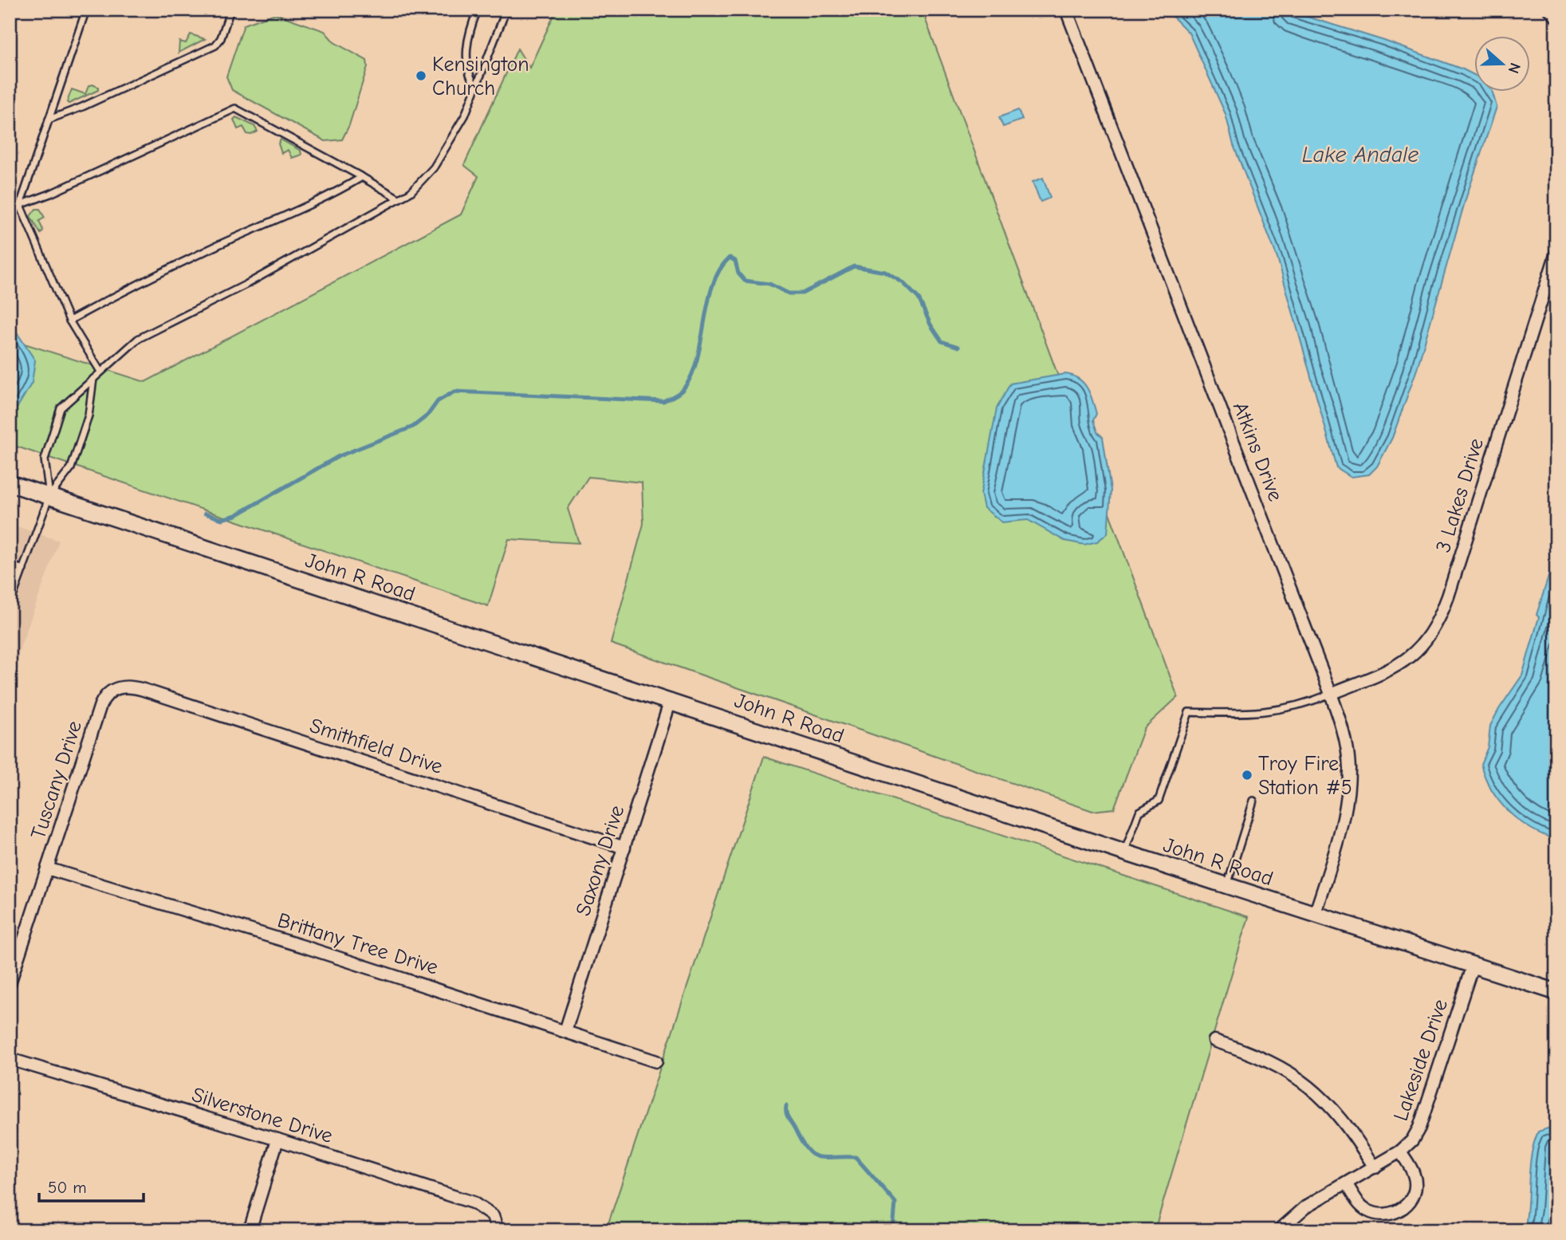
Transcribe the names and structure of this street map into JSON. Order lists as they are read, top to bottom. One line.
{"streets":{"main road":["John R Road"],"street":["Atkins Drive","3 Lakes Drive","Smithfield Drive","Tuscany Drive","Saxony Drive","Brittany Tree Drive","Lakeside Drive","Silverstone Drive"]},"crossings":[["Atkins Drive","3 Lakes Drive"],["Atkins Drive","John R Road"],["John R Road","Saxony Drive"],["John R Road","Lakeside Drive"],["Smithfield Drive","Tuscany Drive"],["Smithfield Drive","Saxony Drive"],["Tuscany Drive","Brittany Tree Drive"],["Saxony Drive","Brittany Tree Drive"]],"water":["Lake Andale"],"places":["Kensington Church","Troy Fire Station #5"],"scale_bar":"50 m","north":"right"}
